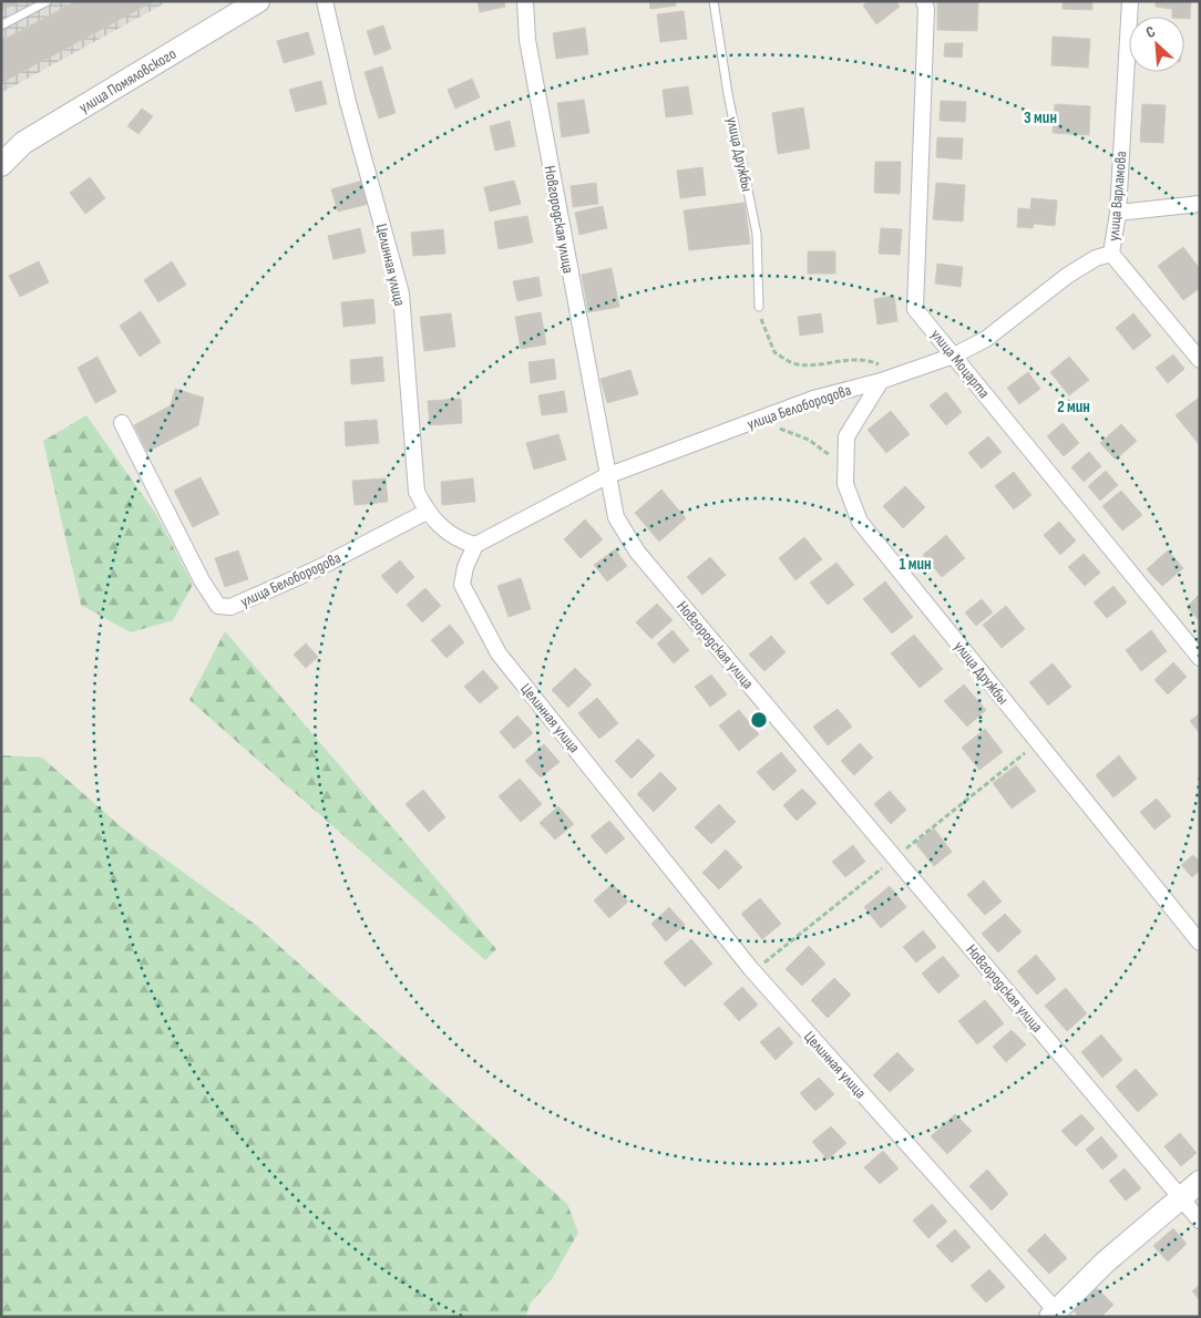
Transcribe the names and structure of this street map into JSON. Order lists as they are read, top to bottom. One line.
{"streets":{"street":["улица Помяловского","улица Дружбы","улица Варламова","Новгородская улица","Целинная улица","улица Моцарта","улица Белобородова"]},"crossings":[["улица Дружбы","улица Белобородова"],["улица Варламова","улица Белобородова"],["Новгородская улица","улица Белобородова"],["Целинная улица","улица Белобородова"],["улица Моцарта","улица Белобородова"]],"north":"top left","rings":["3 мин","2 мин","1 мин"]}
